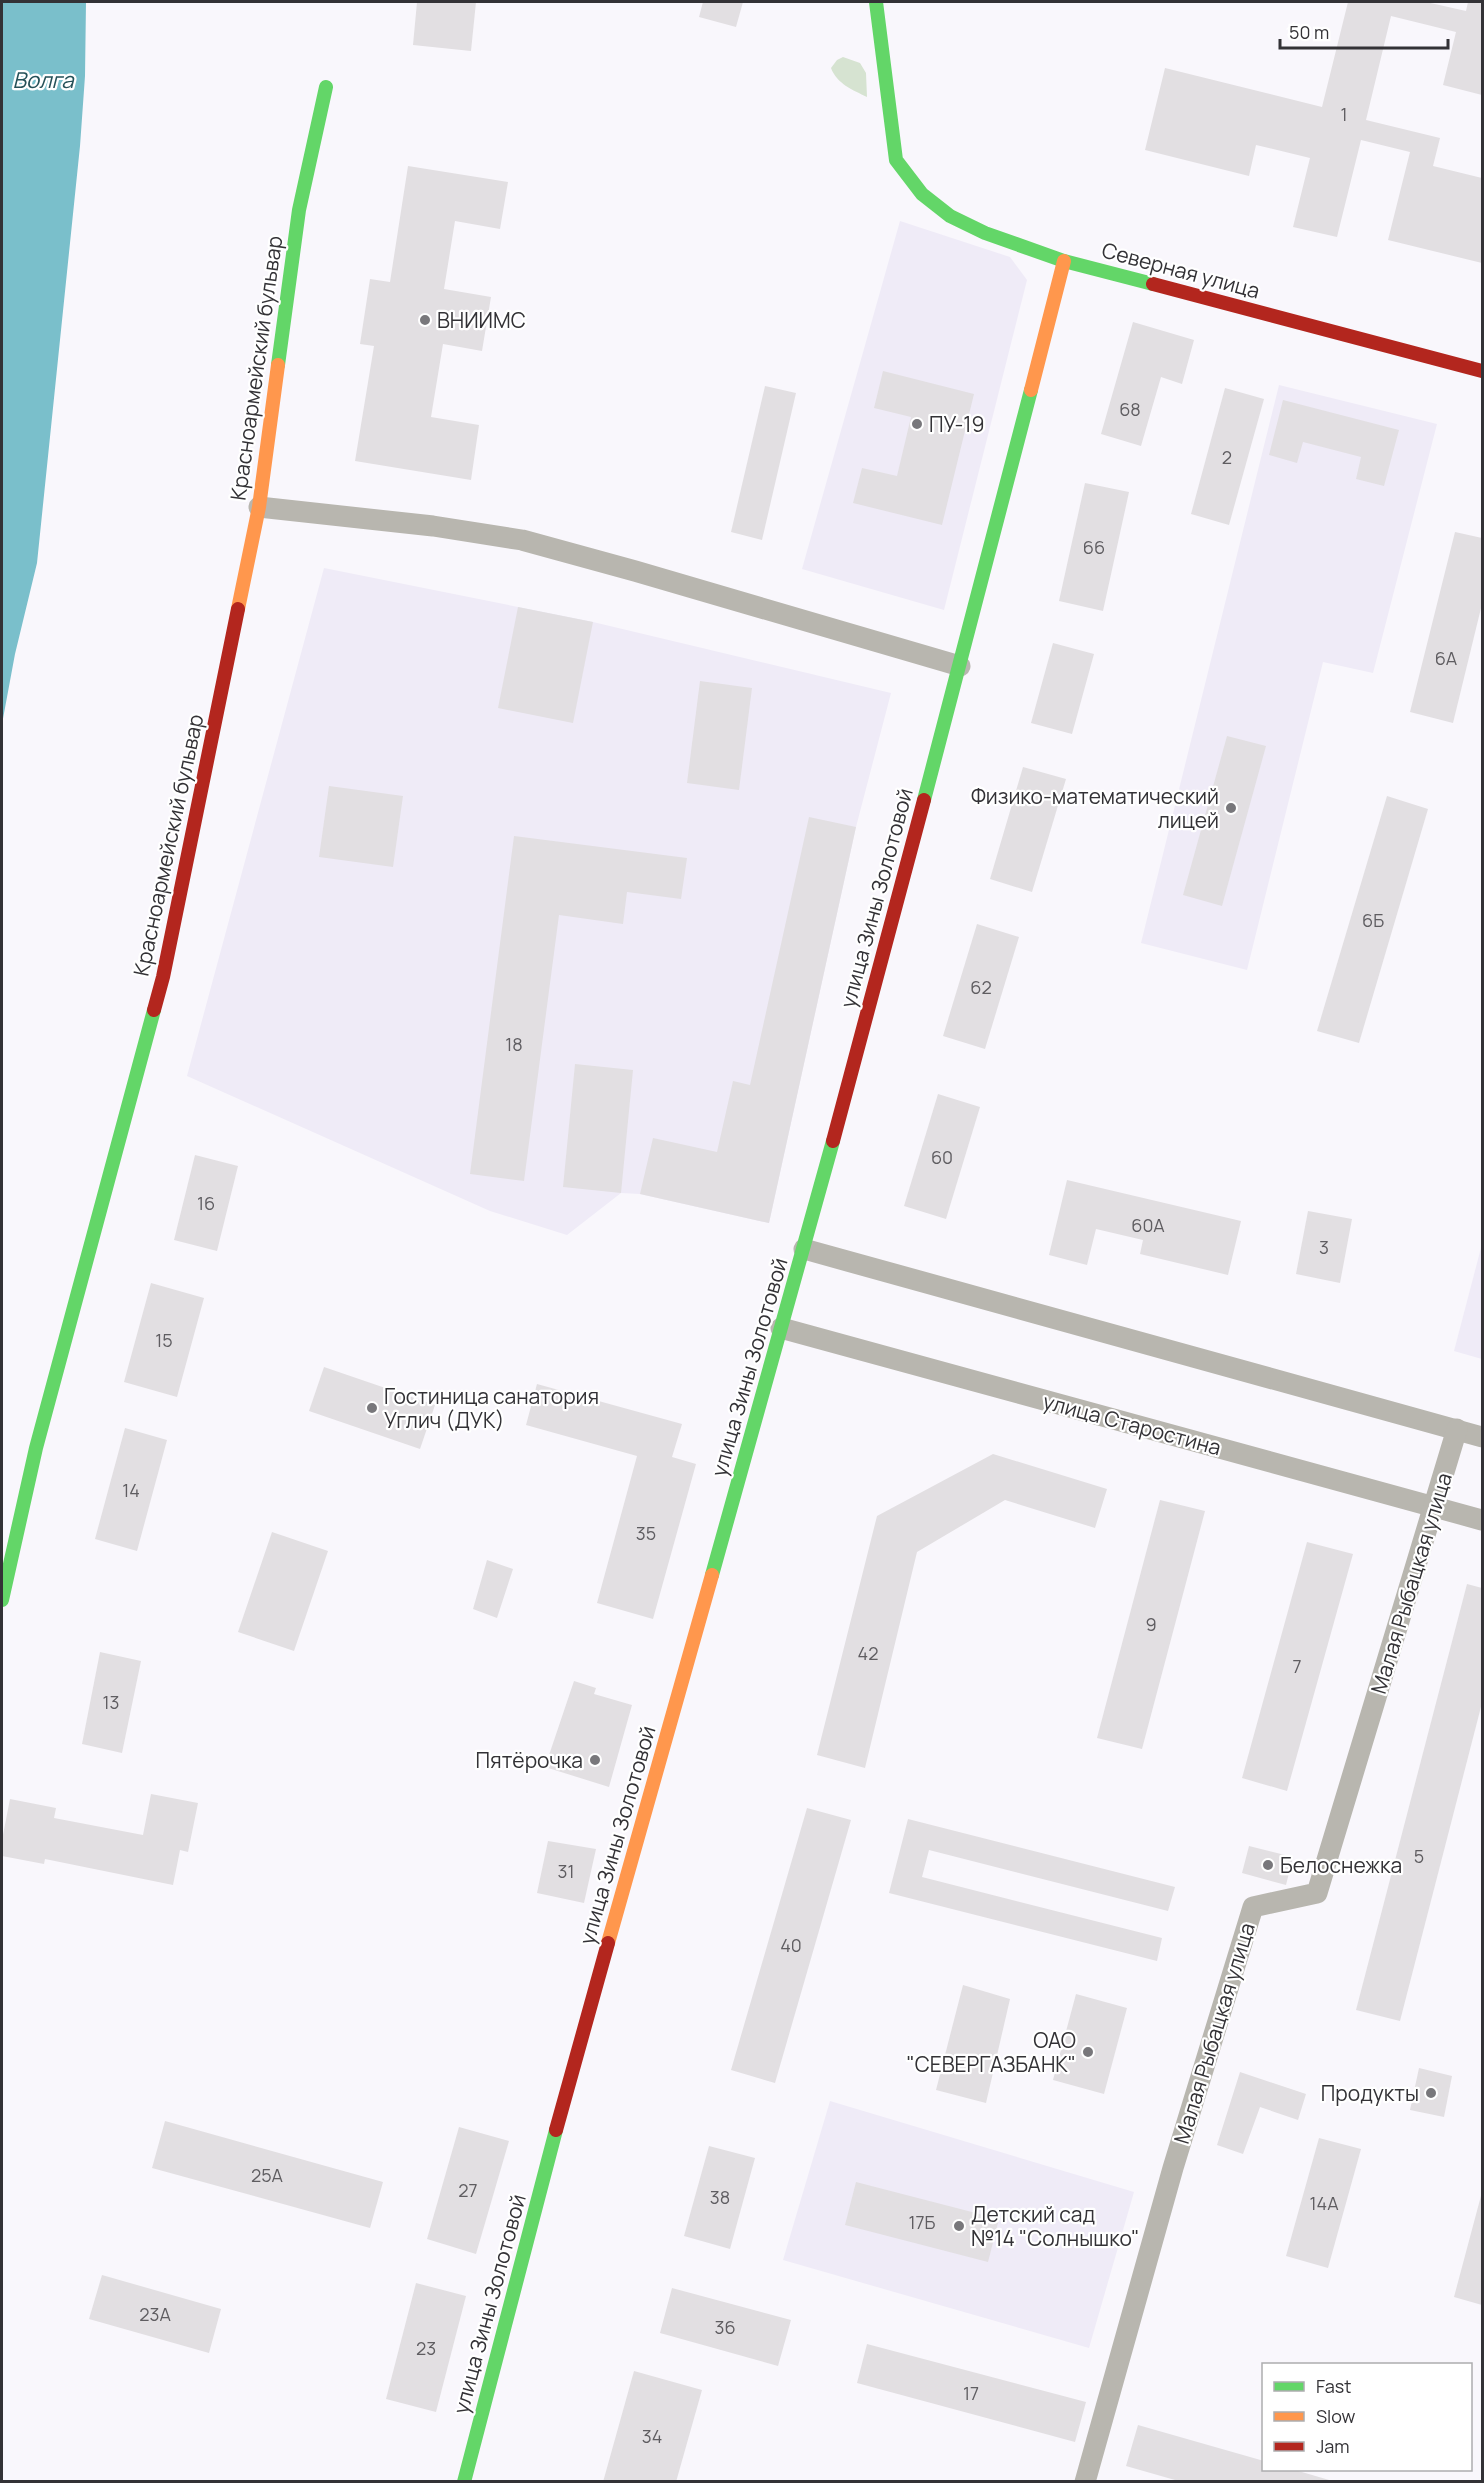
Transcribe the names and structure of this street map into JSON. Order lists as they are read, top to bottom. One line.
{"streets":{"street":["Северная улица","Красноармейский бульвар","улица Зины Золотовой","улица Старостина","Малая Рыбацкая улица"]},"crossings":[["Северная улица","улица Зины Золотовой"],["улица Зины Золотовой","улица Старостина"],["улица Старостина","Малая Рыбацкая улица"]],"water":["Волга"],"places":["ВНИИМС","ПУ-19","Физико-математический лицей","Гостиница санатория Углич (ДУК)","Пятёрочка","Белоснежка","ОАО \"СЕВЕРГАЗБАНК\"","Продукты","Детский сад №14 \"Солнышко\""],"house_numbers":["1","68","2","66","6А","6Б","62","18","60","16","60А","3","15","14","35","9","42","7","13","5","31","40","25А","27","38","14А","17Б","23А","36","23","17","34"],"legend":["Fast","Slow","Jam"],"scale_bar":"50 m"}
